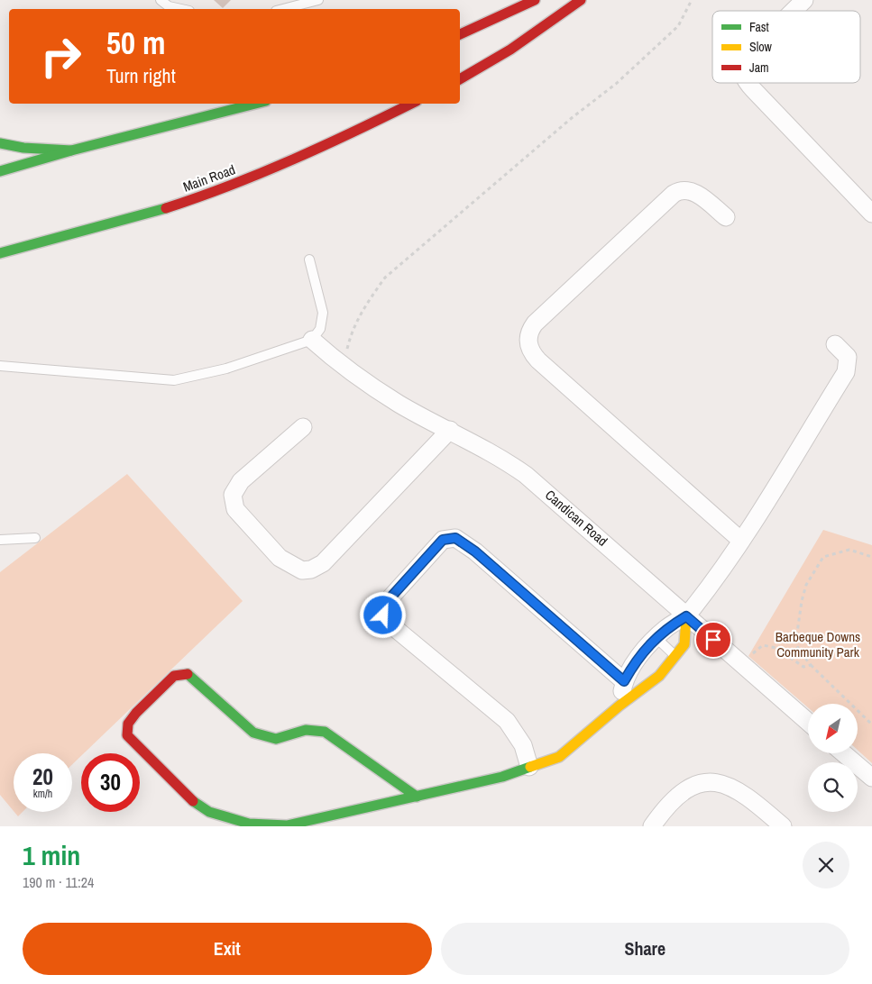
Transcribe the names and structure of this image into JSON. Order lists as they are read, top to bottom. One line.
{"streets":{"street":["Main Road","Candican Road"]},"parks":["Barbeque Downs Community Park"],"legend":["Fast","Slow","Jam"],"north":"bottom left","page":{"turn":["50 m","Turn right"],"speed":"20 km/h","limit":"30","heading":["1 min","190 m · 11:24"],"buttons":["Exit","Share"]}}
